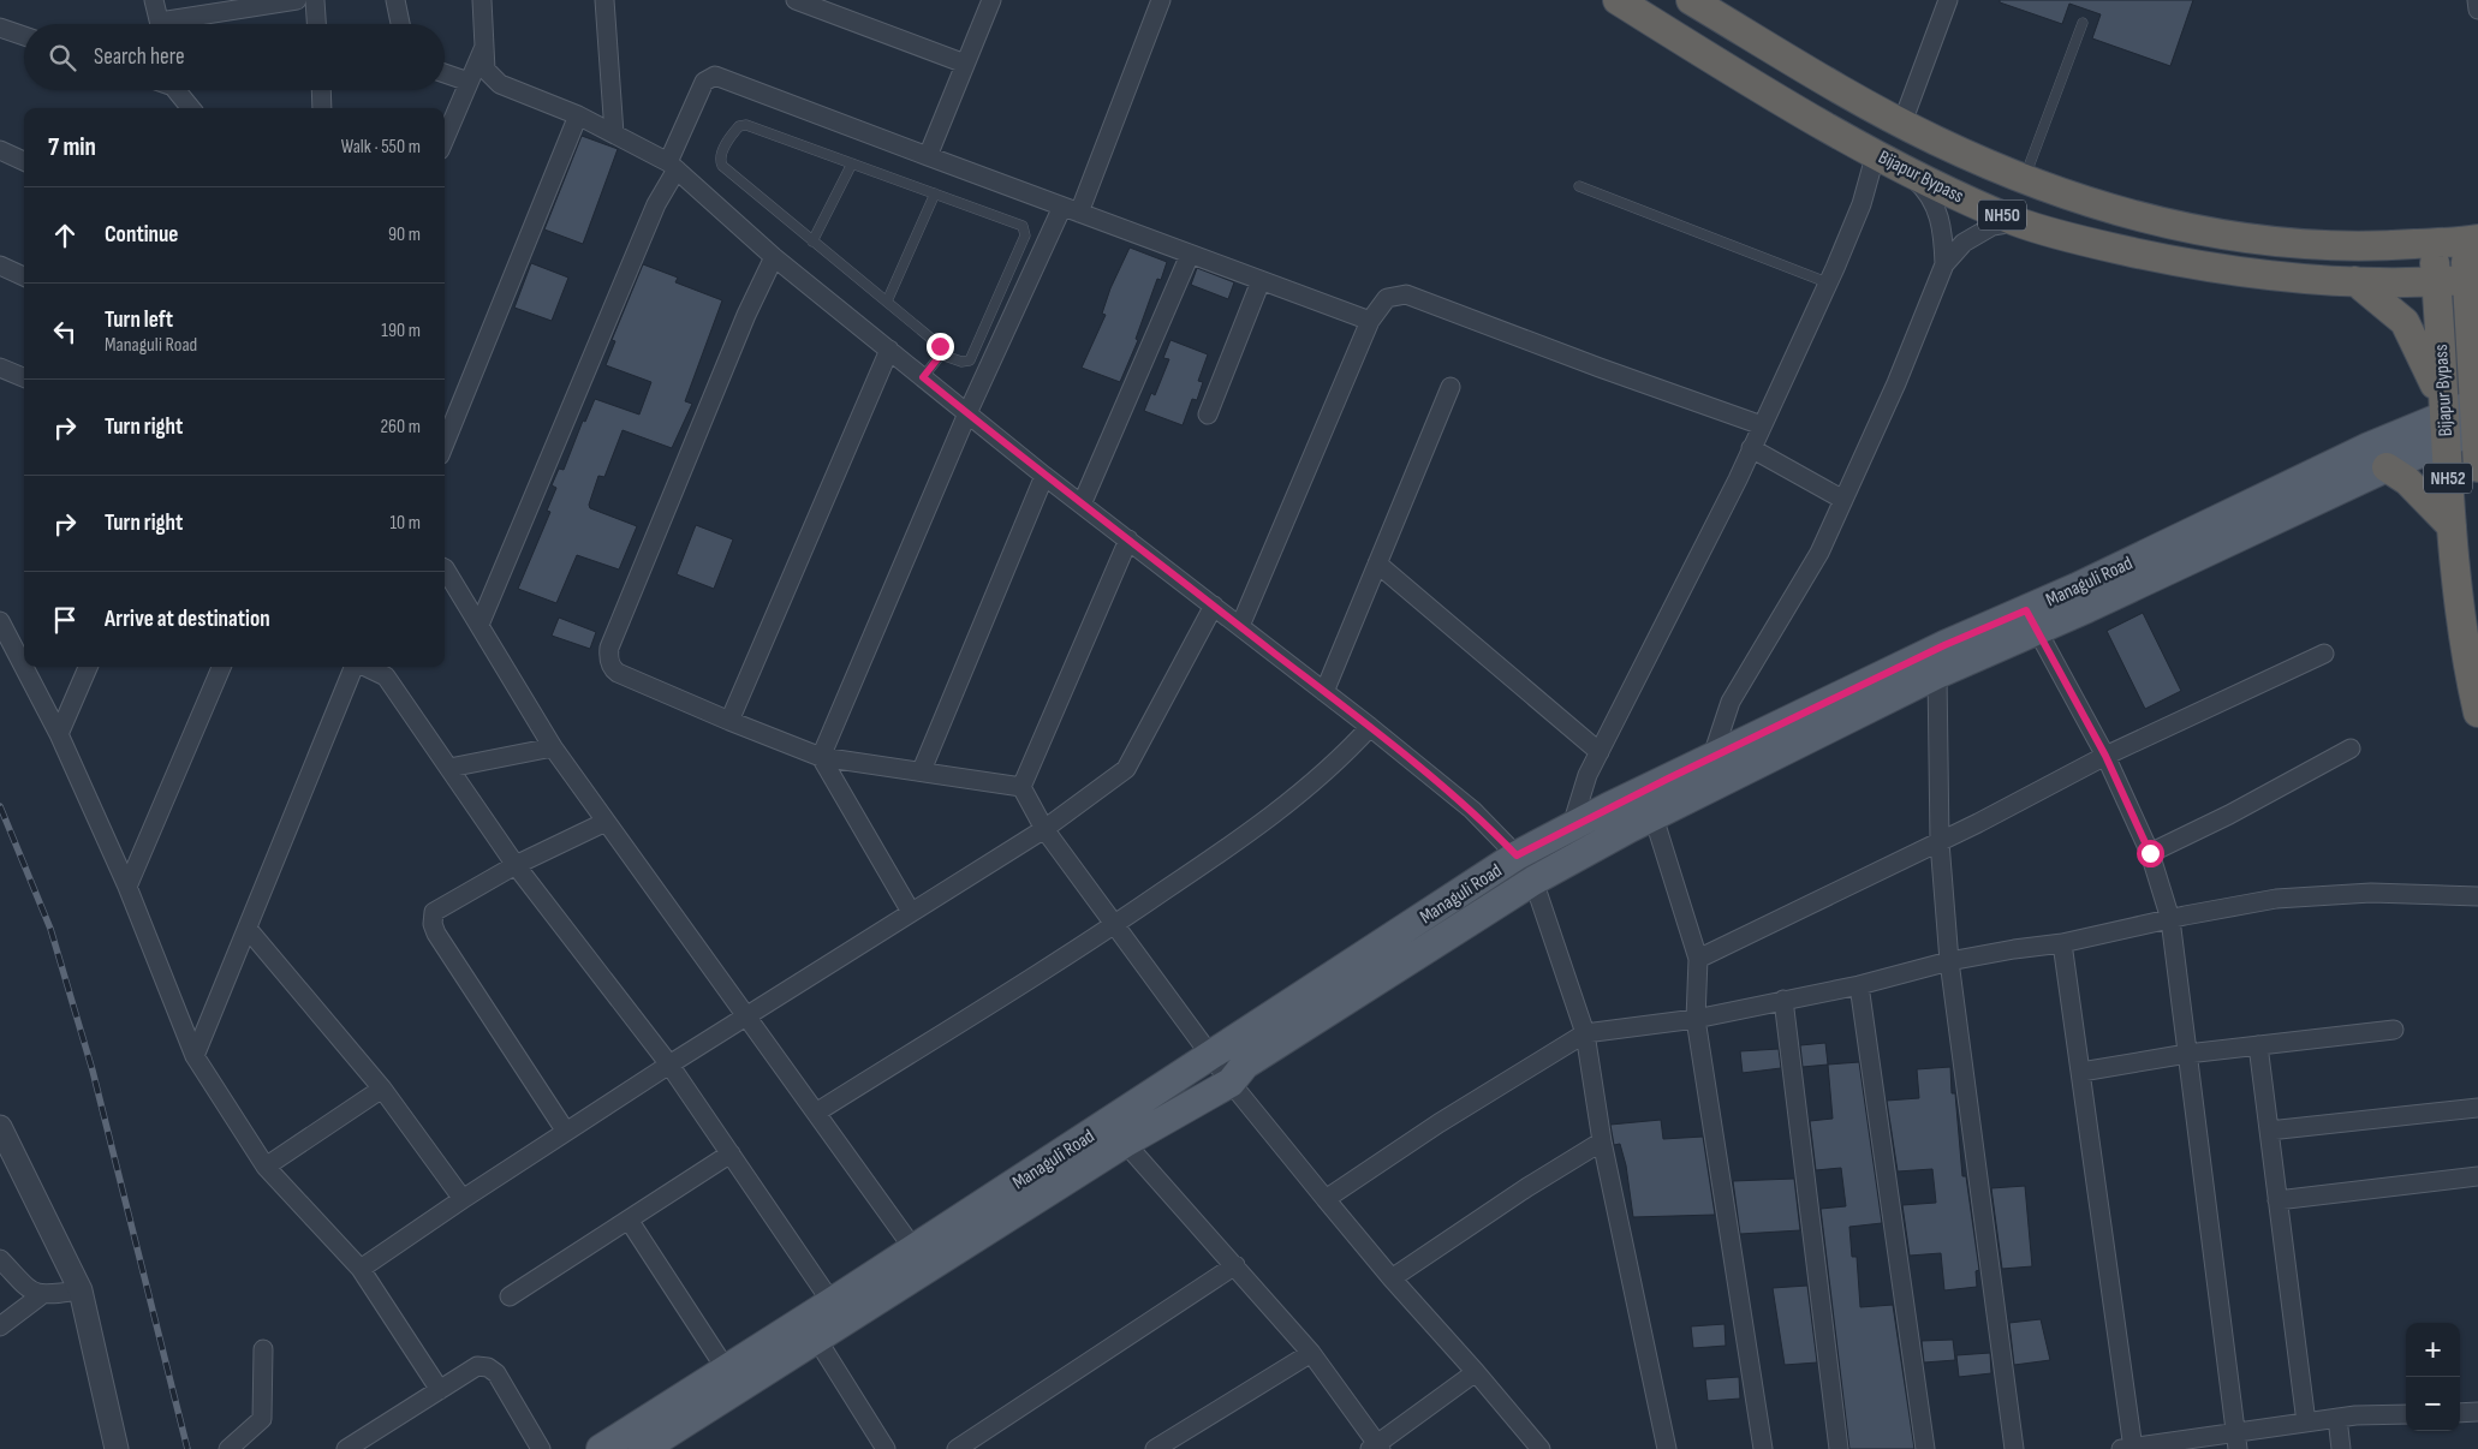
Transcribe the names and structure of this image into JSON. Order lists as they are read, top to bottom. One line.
{"streets":{"highway":["Bijapur Bypass","NH50","NH52"],"main road":["Managuli Road"]},"crossings":[["Bijapur Bypass","Managuli Road"]],"page":{"search":"Search here","heading":["7 min","Walk · 550 m"],"list":[["Continue","90 m"],["Turn left","Managuli Road","190 m"],["Turn right","260 m"],["Turn right","10 m"],"Arrive at destination"],"map_buttons":["+","−"]}}
